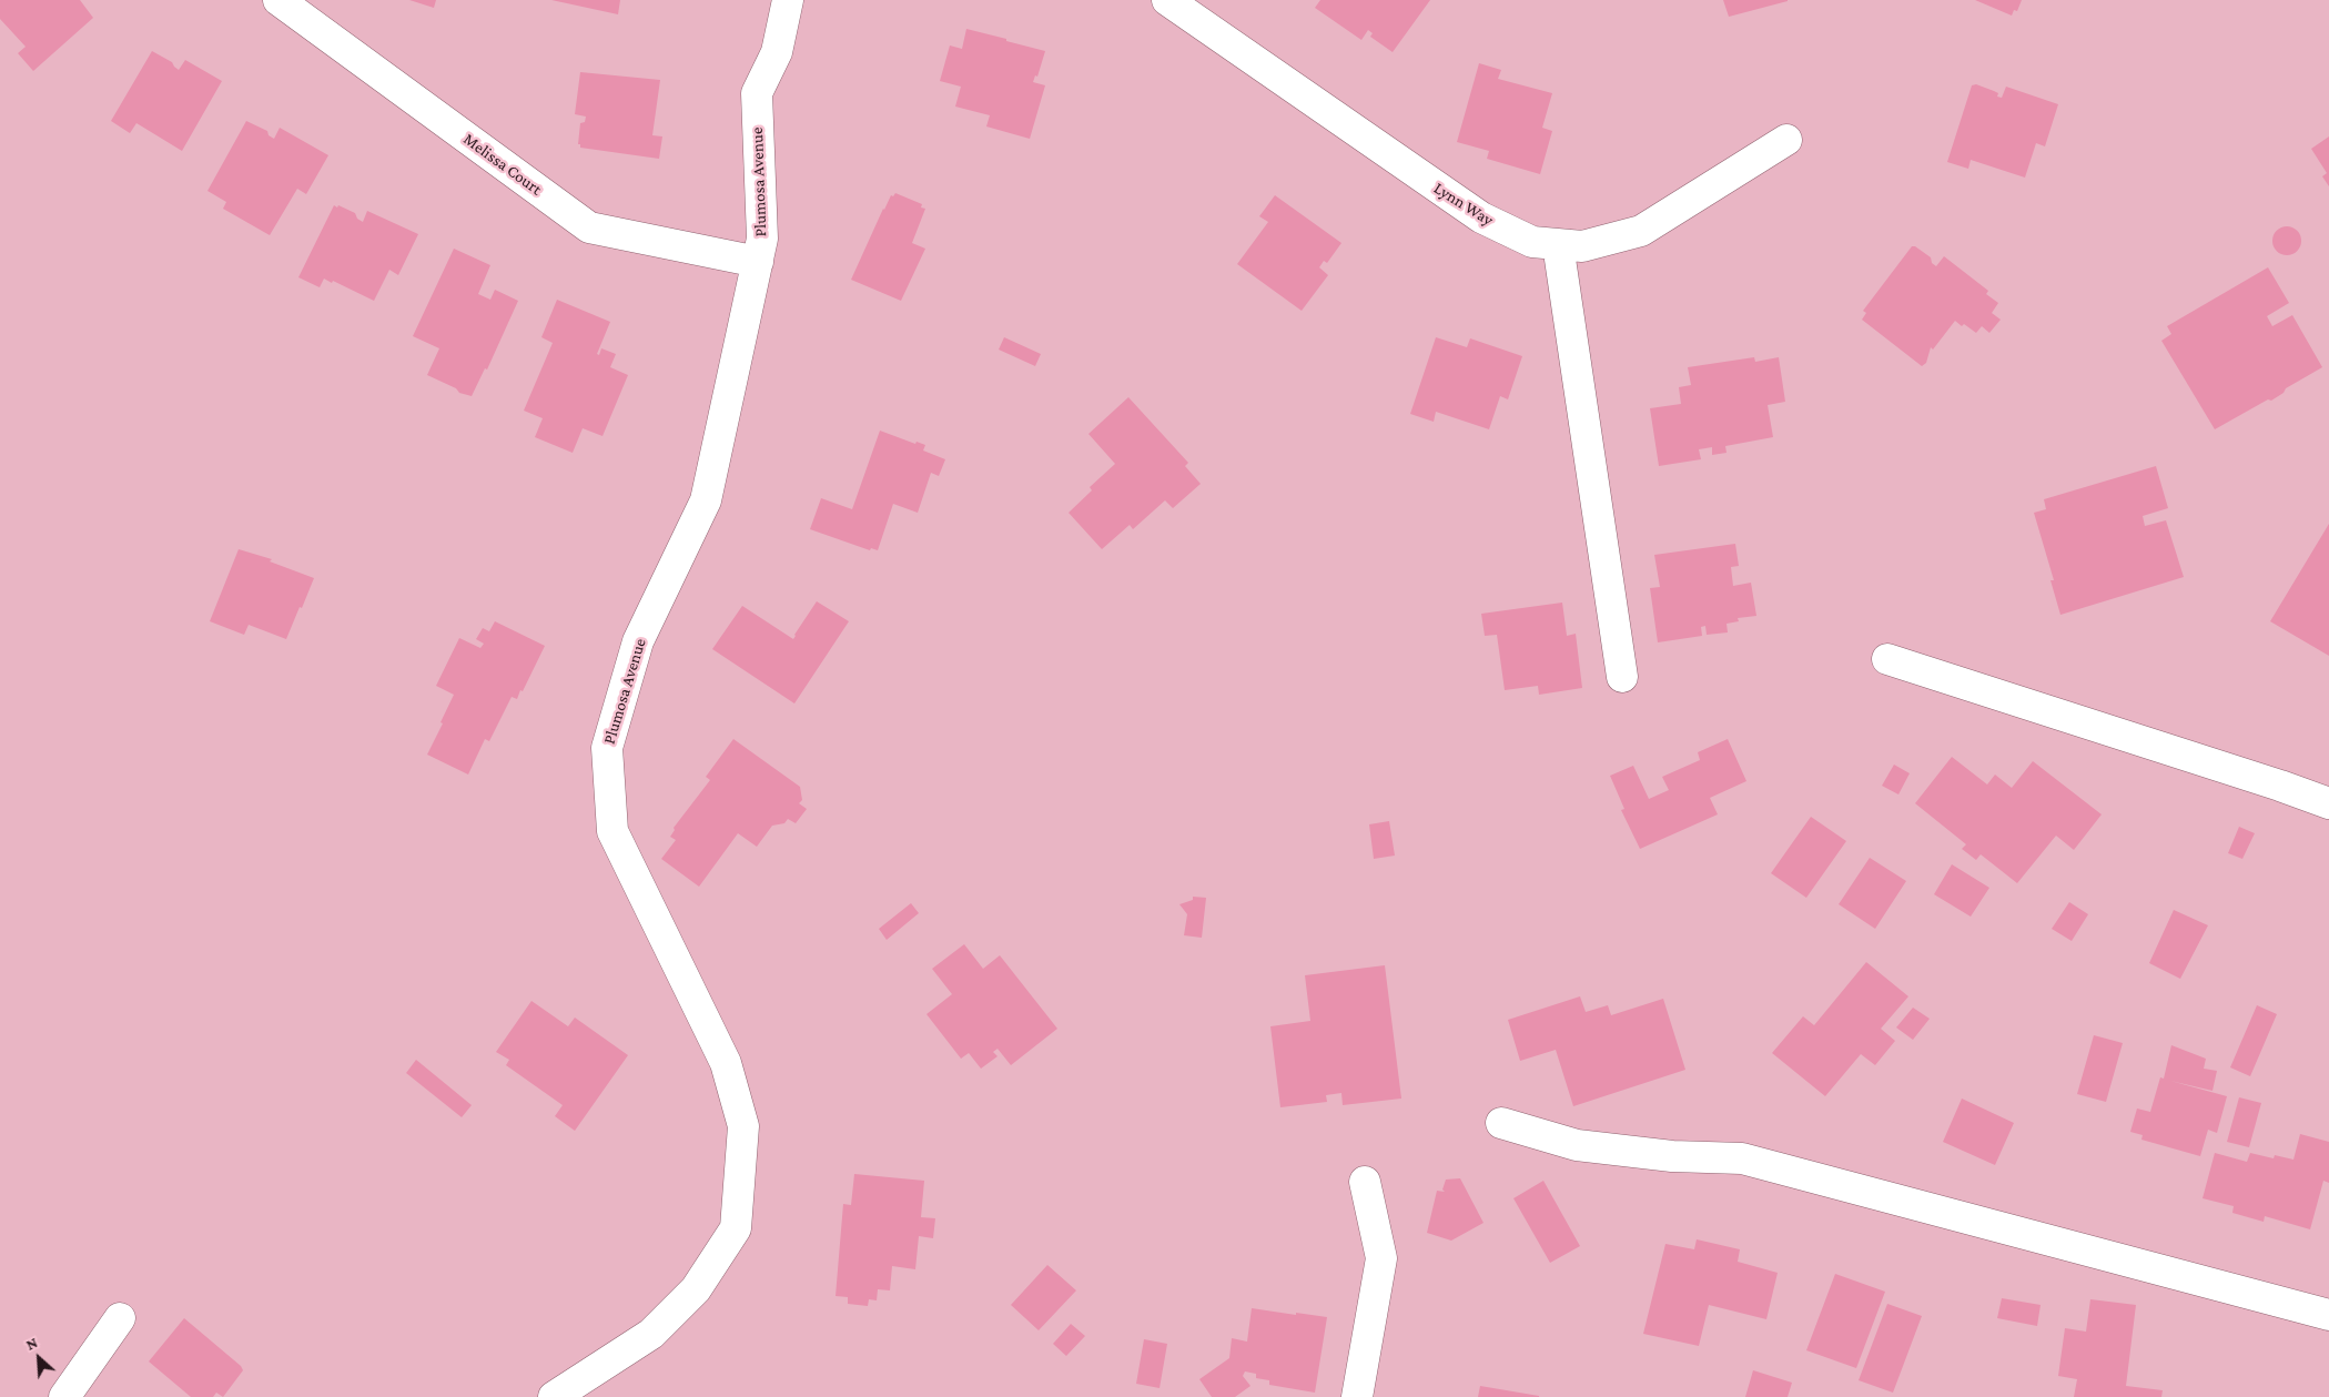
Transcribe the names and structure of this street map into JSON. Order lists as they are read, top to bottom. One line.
{"streets":{"street":["Melissa Court","Plumosa Avenue","Lynn Way"]},"crossings":[["Melissa Court","Plumosa Avenue"]],"north":"top left"}
